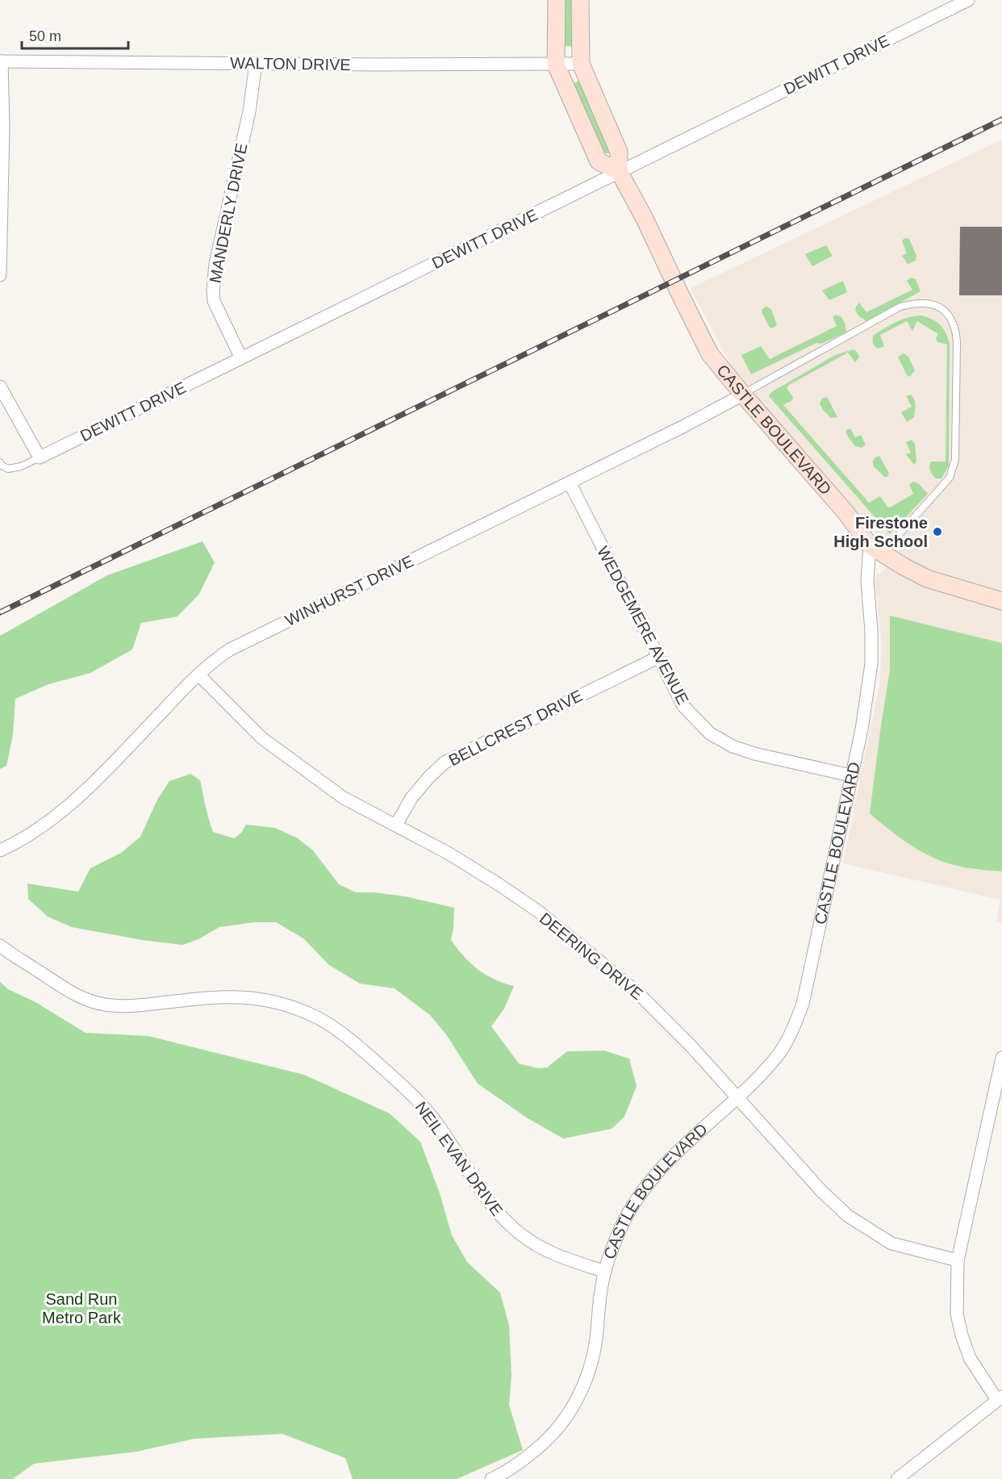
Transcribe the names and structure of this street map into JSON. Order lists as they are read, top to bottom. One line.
{"streets":{"street":["WALTON DRIVE","DEWITT DRIVE","MANDERLY DRIVE","CASTLE BOULEVARD","WINHURST DRIVE","WEDGEMERE AVENUE","BELLCREST DRIVE","DEERING DRIVE","NEIL EVAN DRIVE"]},"crossings":[["WALTON DRIVE","MANDERLY DRIVE"],["WALTON DRIVE","CASTLE BOULEVARD"],["DEWITT DRIVE","MANDERLY DRIVE"],["DEWITT DRIVE","CASTLE BOULEVARD"],["CASTLE BOULEVARD","WINHURST DRIVE"],["CASTLE BOULEVARD","WEDGEMERE AVENUE"],["CASTLE BOULEVARD","DEERING DRIVE"],["CASTLE BOULEVARD","NEIL EVAN DRIVE"],["WINHURST DRIVE","WEDGEMERE AVENUE"],["WINHURST DRIVE","DEERING DRIVE"],["WEDGEMERE AVENUE","BELLCREST DRIVE"],["BELLCREST DRIVE","DEERING DRIVE"]],"parks":["Sand Run Metro Park"],"places":["Firestone High School"],"scale_bar":"50 m"}
